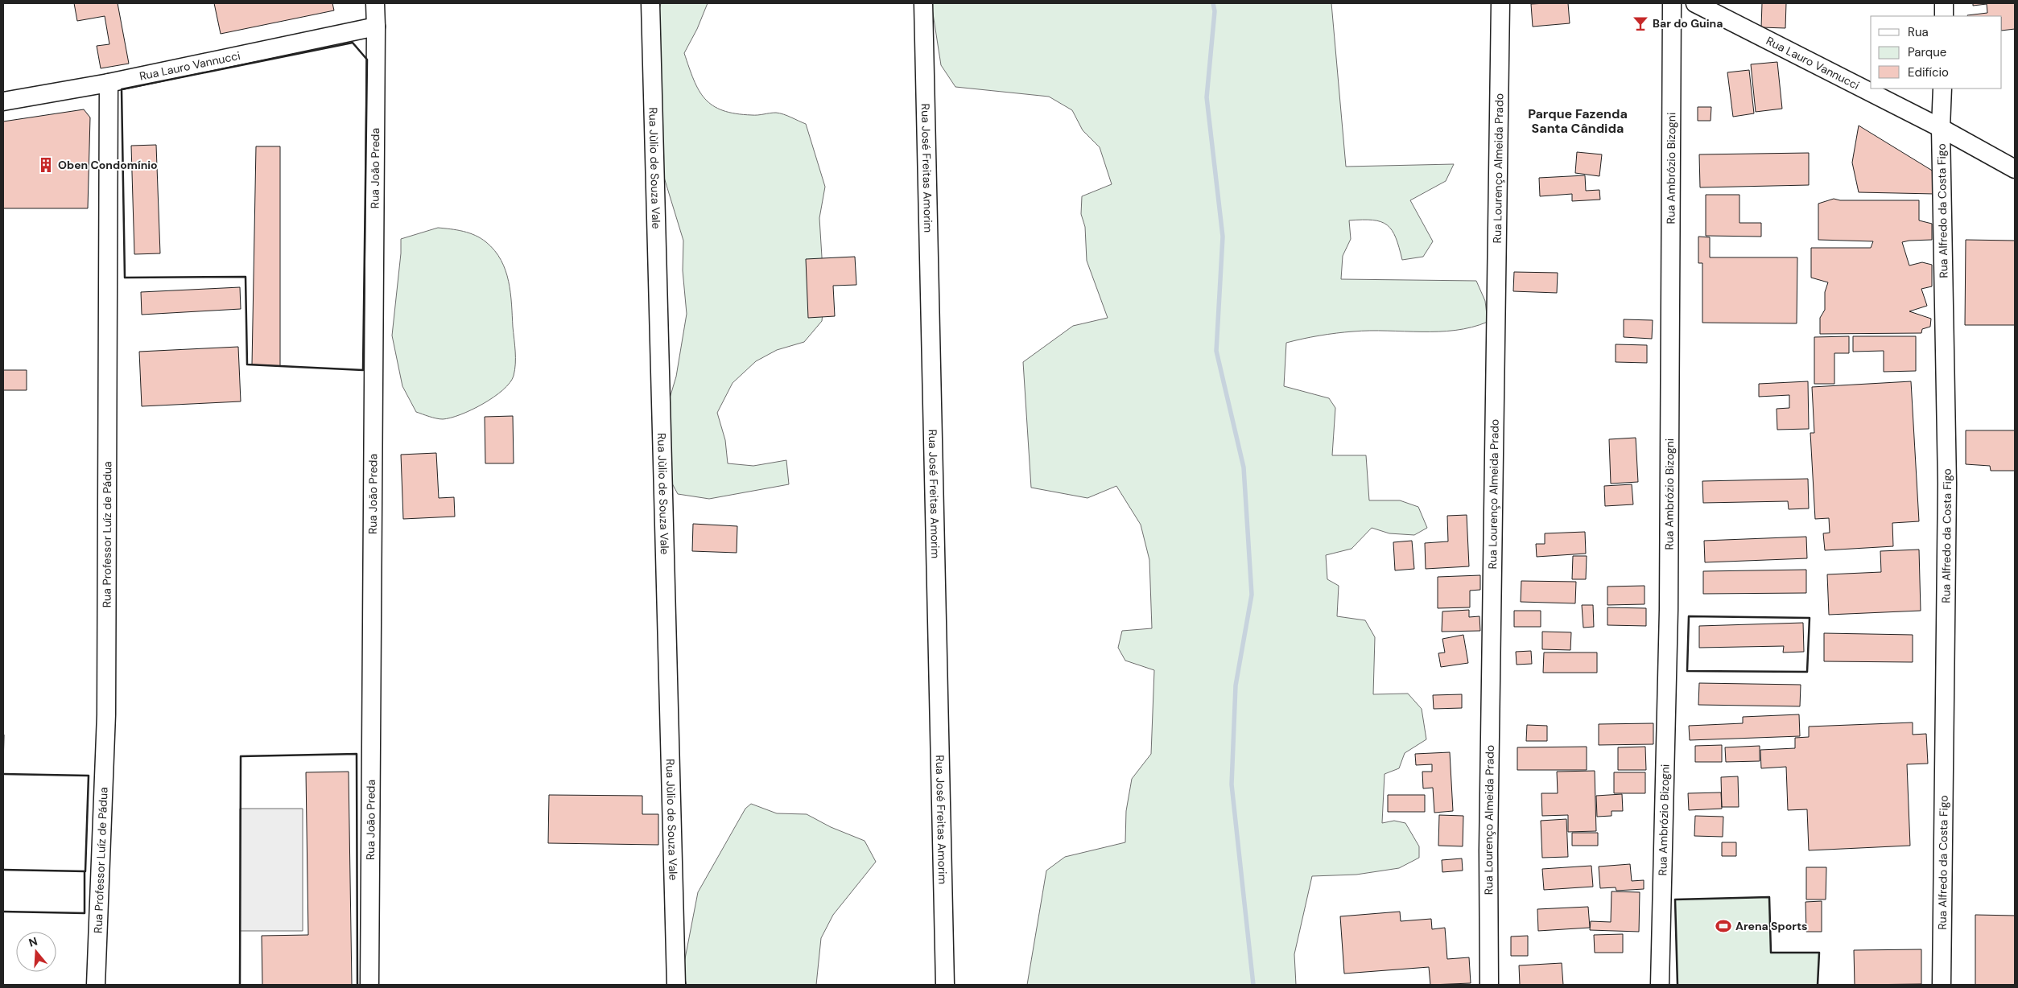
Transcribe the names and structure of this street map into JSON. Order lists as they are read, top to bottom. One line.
{"streets":{"street":["Rua Lauro Vannucci","Rua João Preda","Rua Jùlio de Souza Vale","Rua José Freitas Amorim","Rua Lourenço Almeida Prado","Rua Ambrózio Bizogni","Rua Alfredo da Costa Figo","Rua Professor Luíz de Pádua"]},"crossings":[["Rua Lauro Vannucci","Rua João Preda"],["Rua Lauro Vannucci","Rua Alfredo da Costa Figo"],["Rua Lauro Vannucci","Rua Professor Luíz de Pádua"]],"districts":["Parque Fazenda Santa Cândida"],"places":{"bar":["Bar do Guina"],"building":["Oben Condomínio"],"sports":["Arena Sports"]},"legend":["Rua","Parque","Edifício"],"north":"top"}
